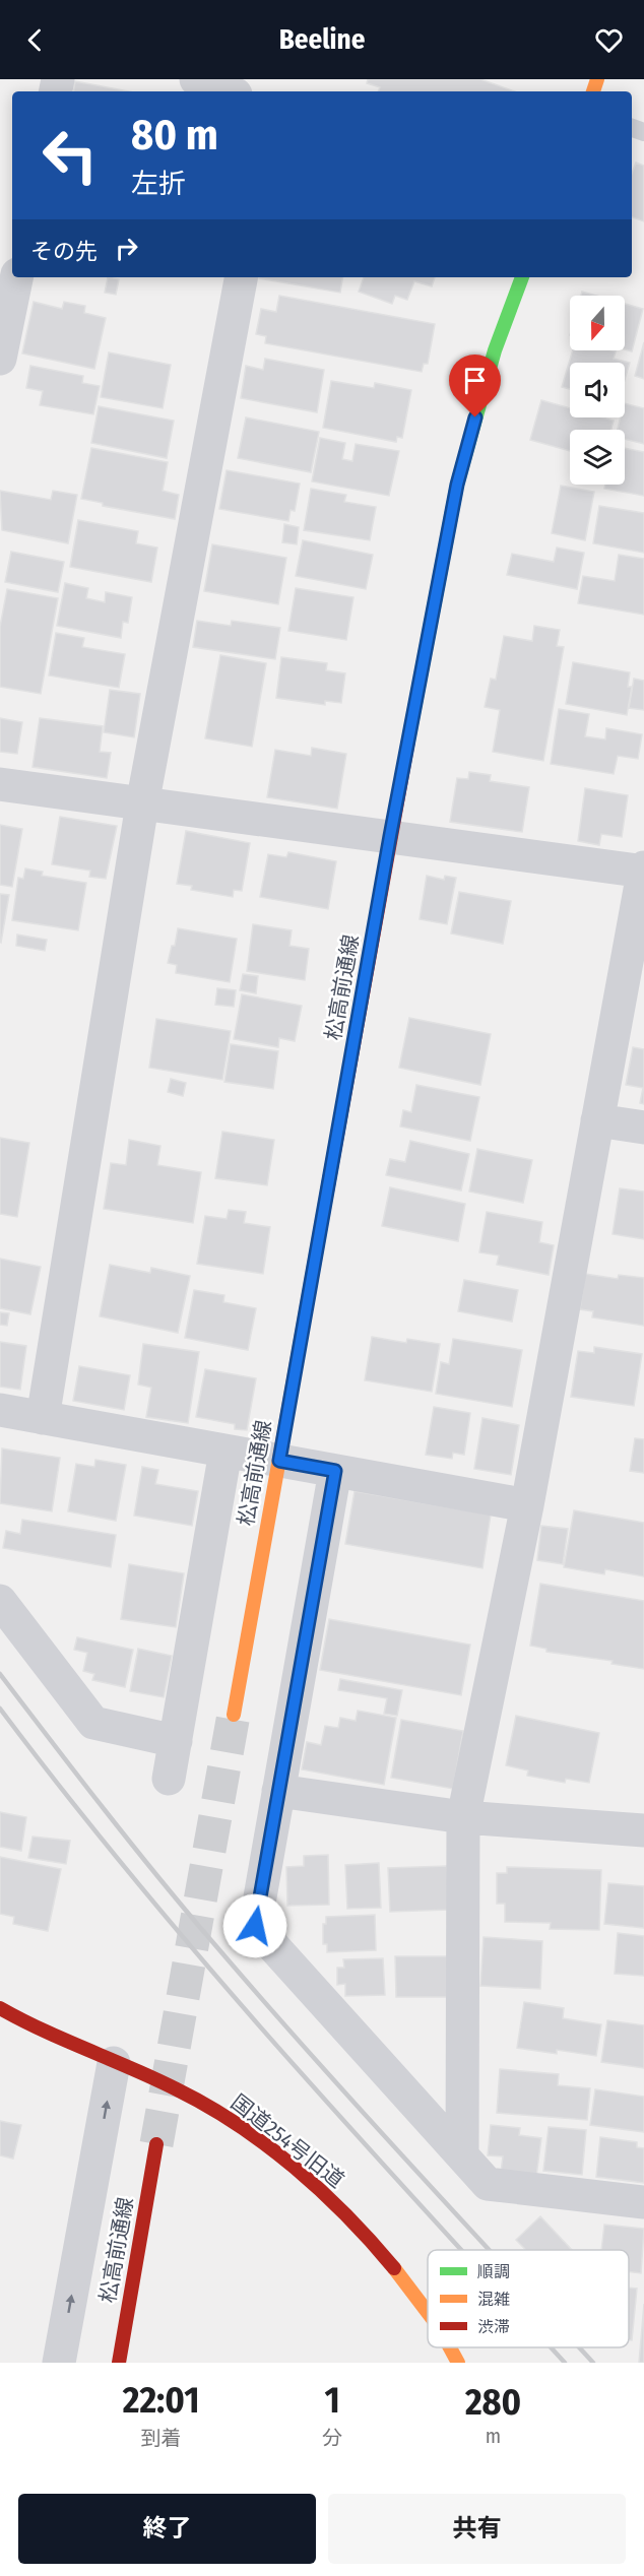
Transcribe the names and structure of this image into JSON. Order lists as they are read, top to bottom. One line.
{"streets":{"street":["松高前通線","国道254号旧道"]},"legend":["順調","混雑","渋滞"],"north":"bottom","page":{"header":"Beeline","turn":["80 m","左折"],"then":"その先","eta":["22:01","到着","1","分","280","m"],"buttons":["終了","共有"]}}
